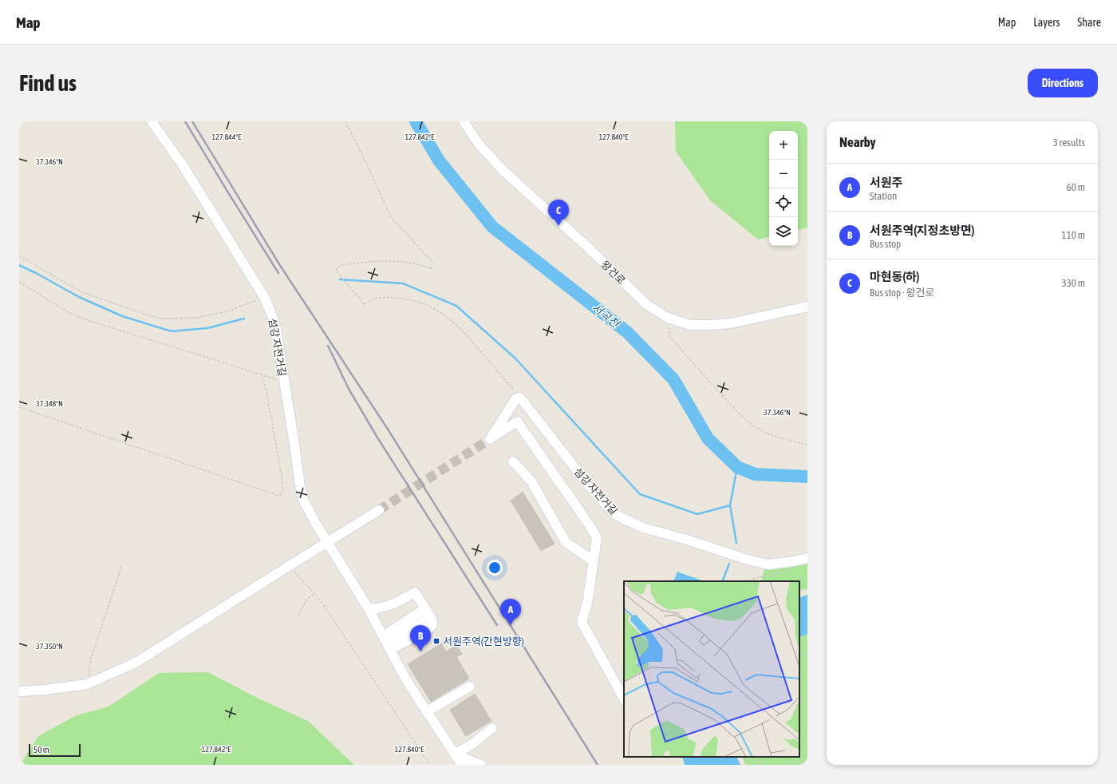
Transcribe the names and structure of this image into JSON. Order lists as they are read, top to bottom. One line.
{"streets":{"street":["왕건로","섬강 자전거길"]},"water":["서곡천"],"places":{"transit":["서원주역(간현방향)"]},"scale_bar":"50 m","page":{"header":"Map","nav":["Map","Layers","Share"],"buttons":"Directions","title":"Find us","heading":["Nearby","3 results"],"map_buttons":["+","−"],"list":[{"mark":"A","name":"서원주","note":"Station","value":"60 m"},{"mark":"B","name":"서원주역(지정초방면)","note":"Bus stop","value":"110 m"},{"mark":"C","name":"마현동(하)","note":"Bus stop · 왕건로","value":"330 m"}],"pins":["C","A","B"],"scale":"50 m"},"coordinates":["127.844°E","127.842°E","127.840°E","37.346°N","37.348°N","37.350°N"]}
